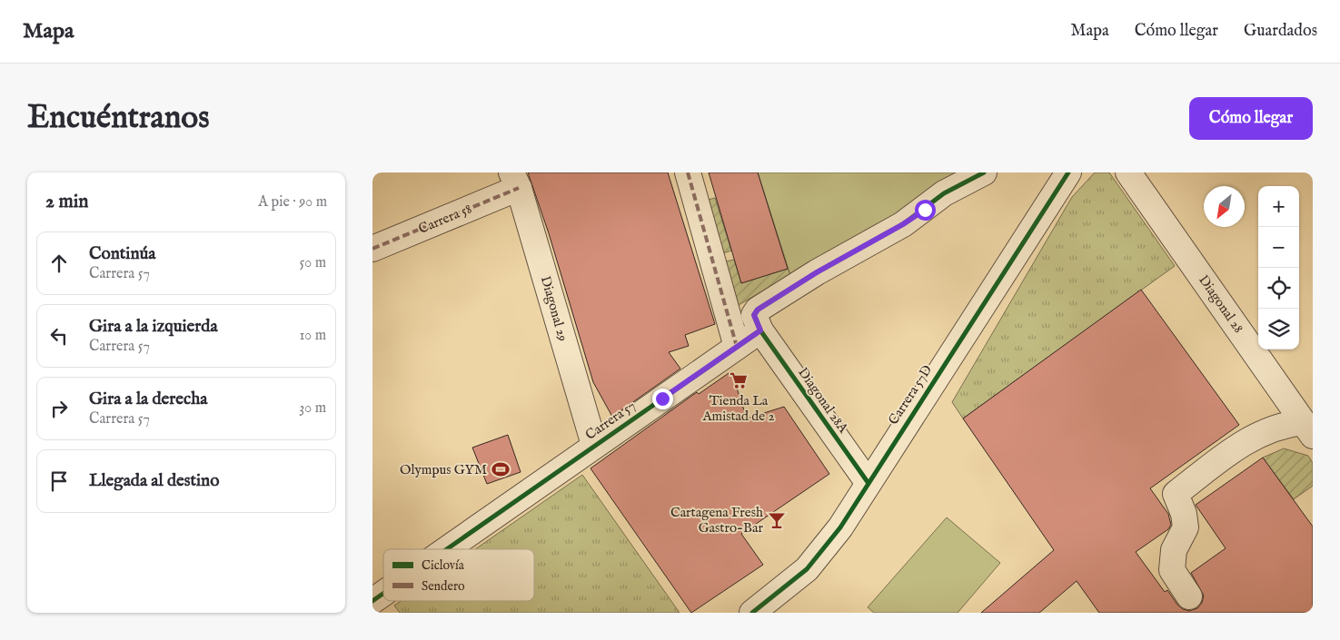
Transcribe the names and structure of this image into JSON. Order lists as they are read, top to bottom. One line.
{"streets":{"street":["Carrera 58","Diagonal 28","Diagonal 29","Carrera 57D","Diagonal 28A","Carrera 57"]},"crossings":[["Carrera 58","Diagonal 29"],["Diagonal 29","Carrera 57"],["Carrera 57D","Diagonal 28A"],["Diagonal 28A","Carrera 57"]],"places":{"supermarket":["Tienda La Amistad de 2"],"sports":["Olympus GYM"],"bar":["Cartagena Fresh Gastro-Bar"]},"legend":["Ciclovía","Sendero"],"north":"bottom left","page":{"header":"Mapa","nav":["Mapa","Cómo llegar","Guardados"],"buttons":"Cómo llegar","title":"Encuéntranos","heading":["2 min","A pie · 90 m"],"map_buttons":["+","−"],"list":[["Continúa","Carrera 57","50 m"],["Gira a la izquierda","Carrera 57","10 m"],["Gira a la derecha","Carrera 57","30 m"],"Llegada al destino"]}}
